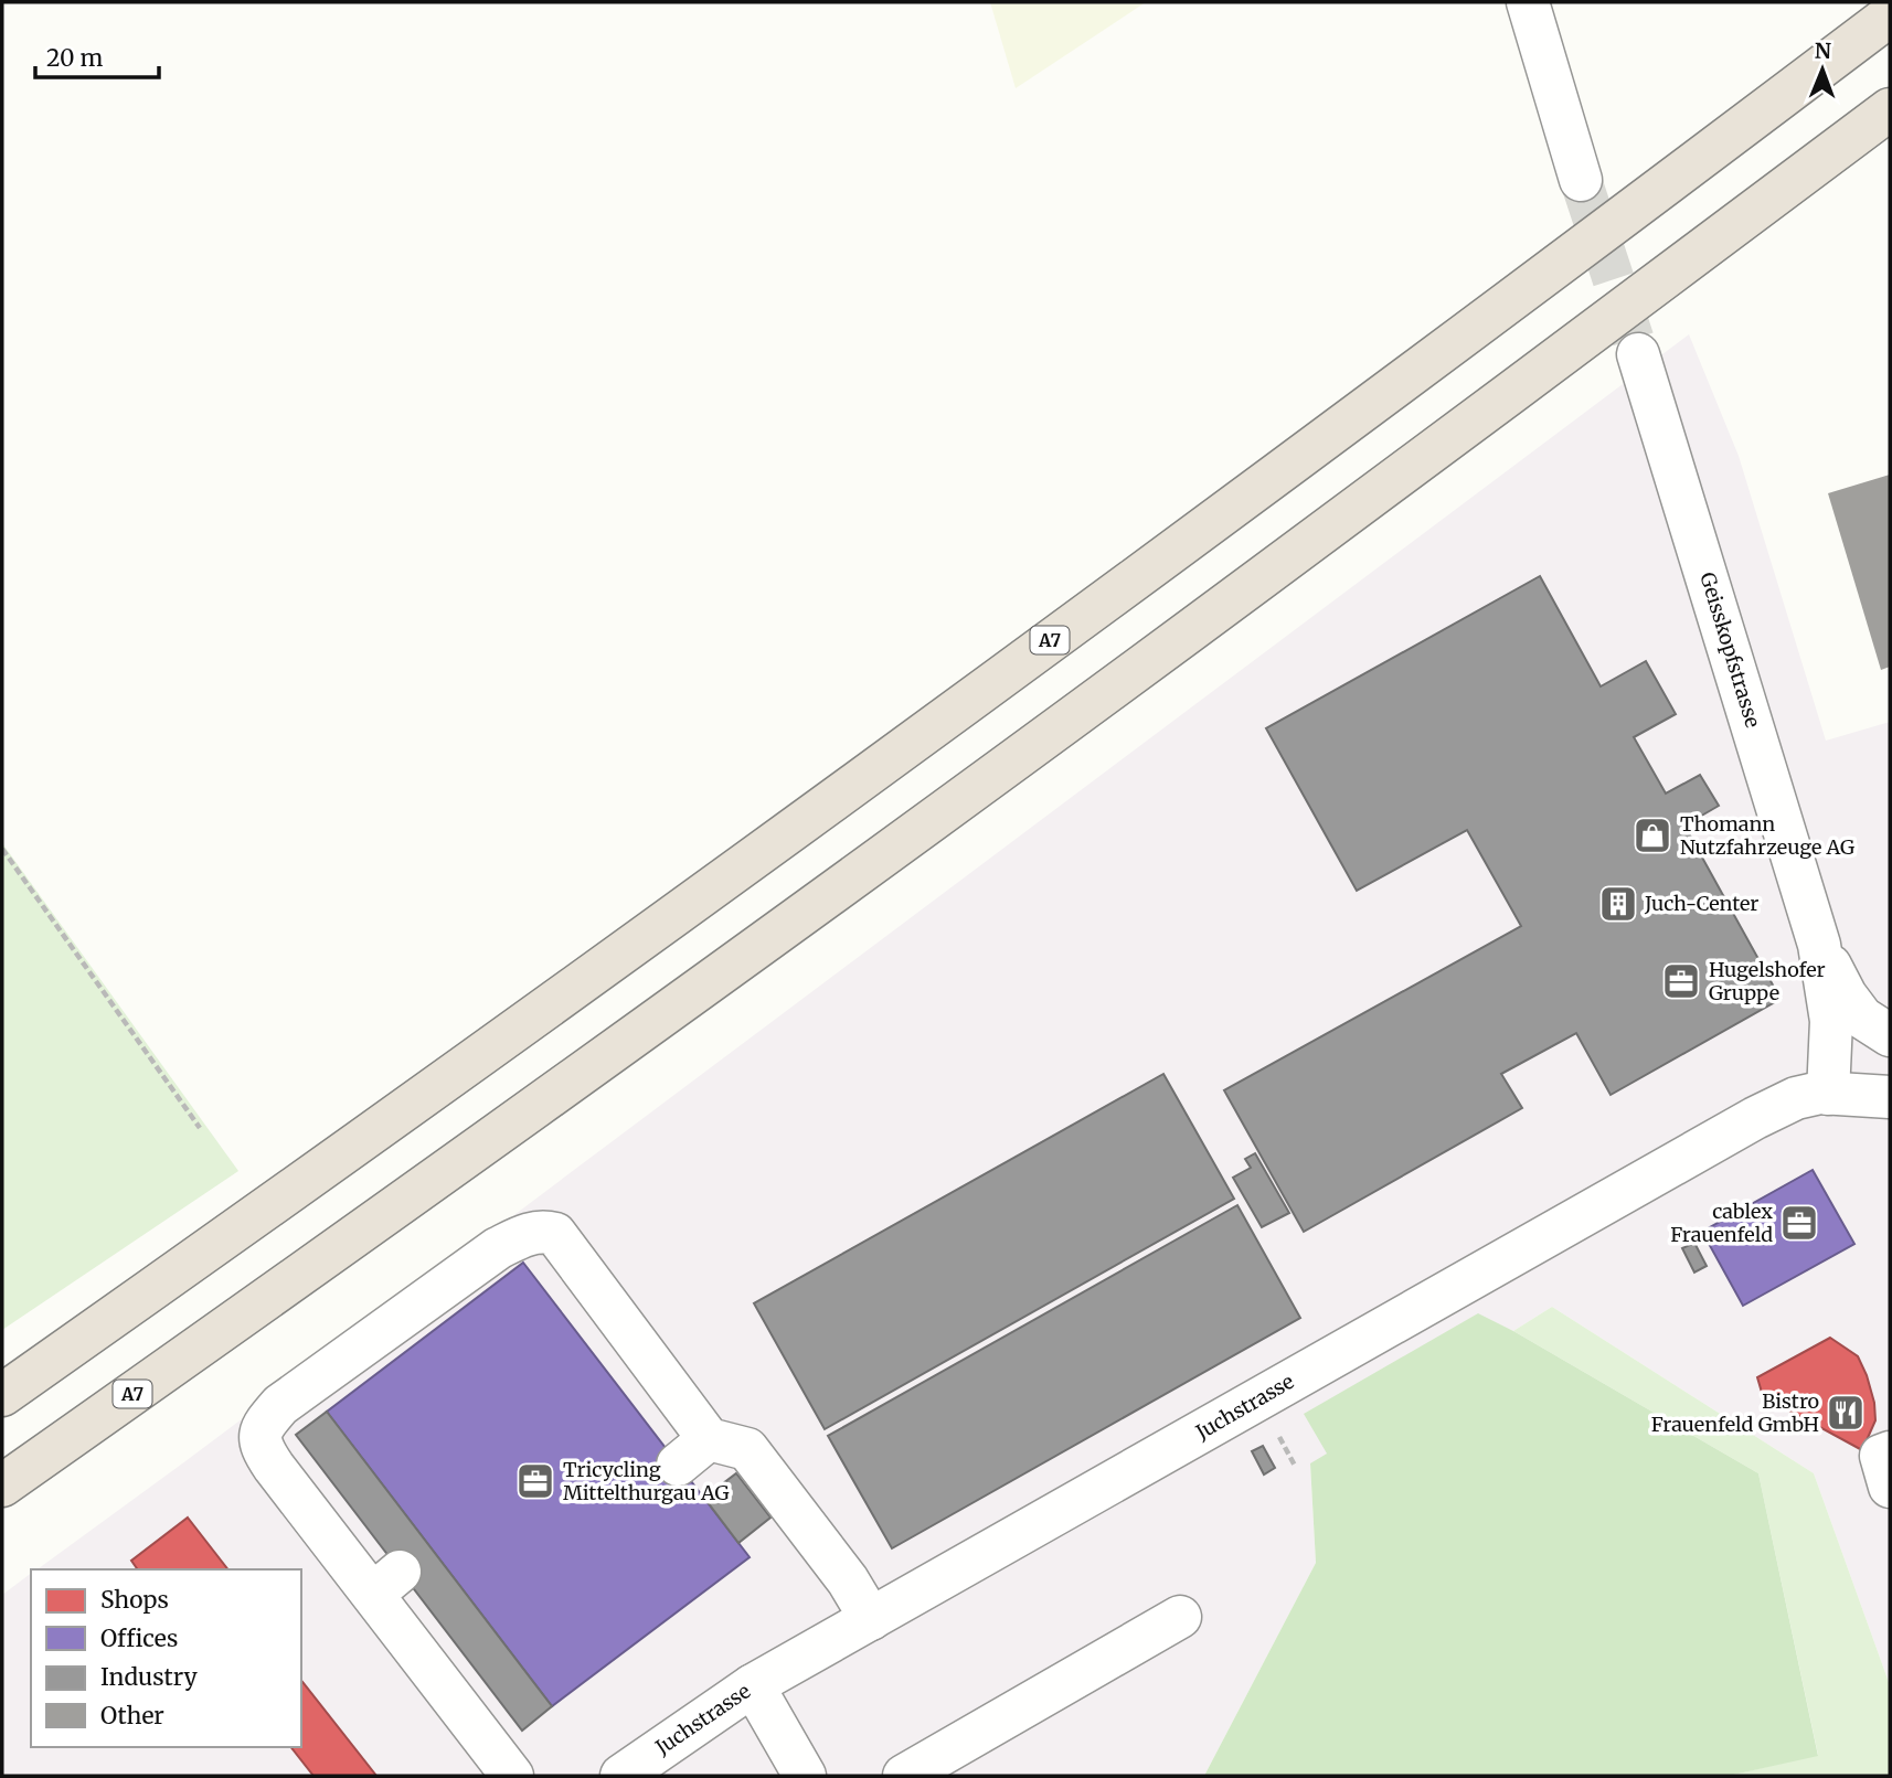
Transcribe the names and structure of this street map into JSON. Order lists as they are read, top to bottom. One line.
{"streets":{"highway":["A7"],"street":["Geisskopfstrasse","Juchstrasse"]},"crossings":[["Geisskopfstrasse","Juchstrasse"]],"places":{"shop":["Thomann Nutzfahrzeuge AG"],"building":["Juch-Center"],"office":["Hugelshofer Gruppe","cablex Frauenfeld","Tricycling Mittelthurgau AG"],"restaurant":["Bistro Frauenfeld GmbH"]},"legend":["Shops","Offices","Industry","Other"],"scale_bar":"20 m","north":"top"}
